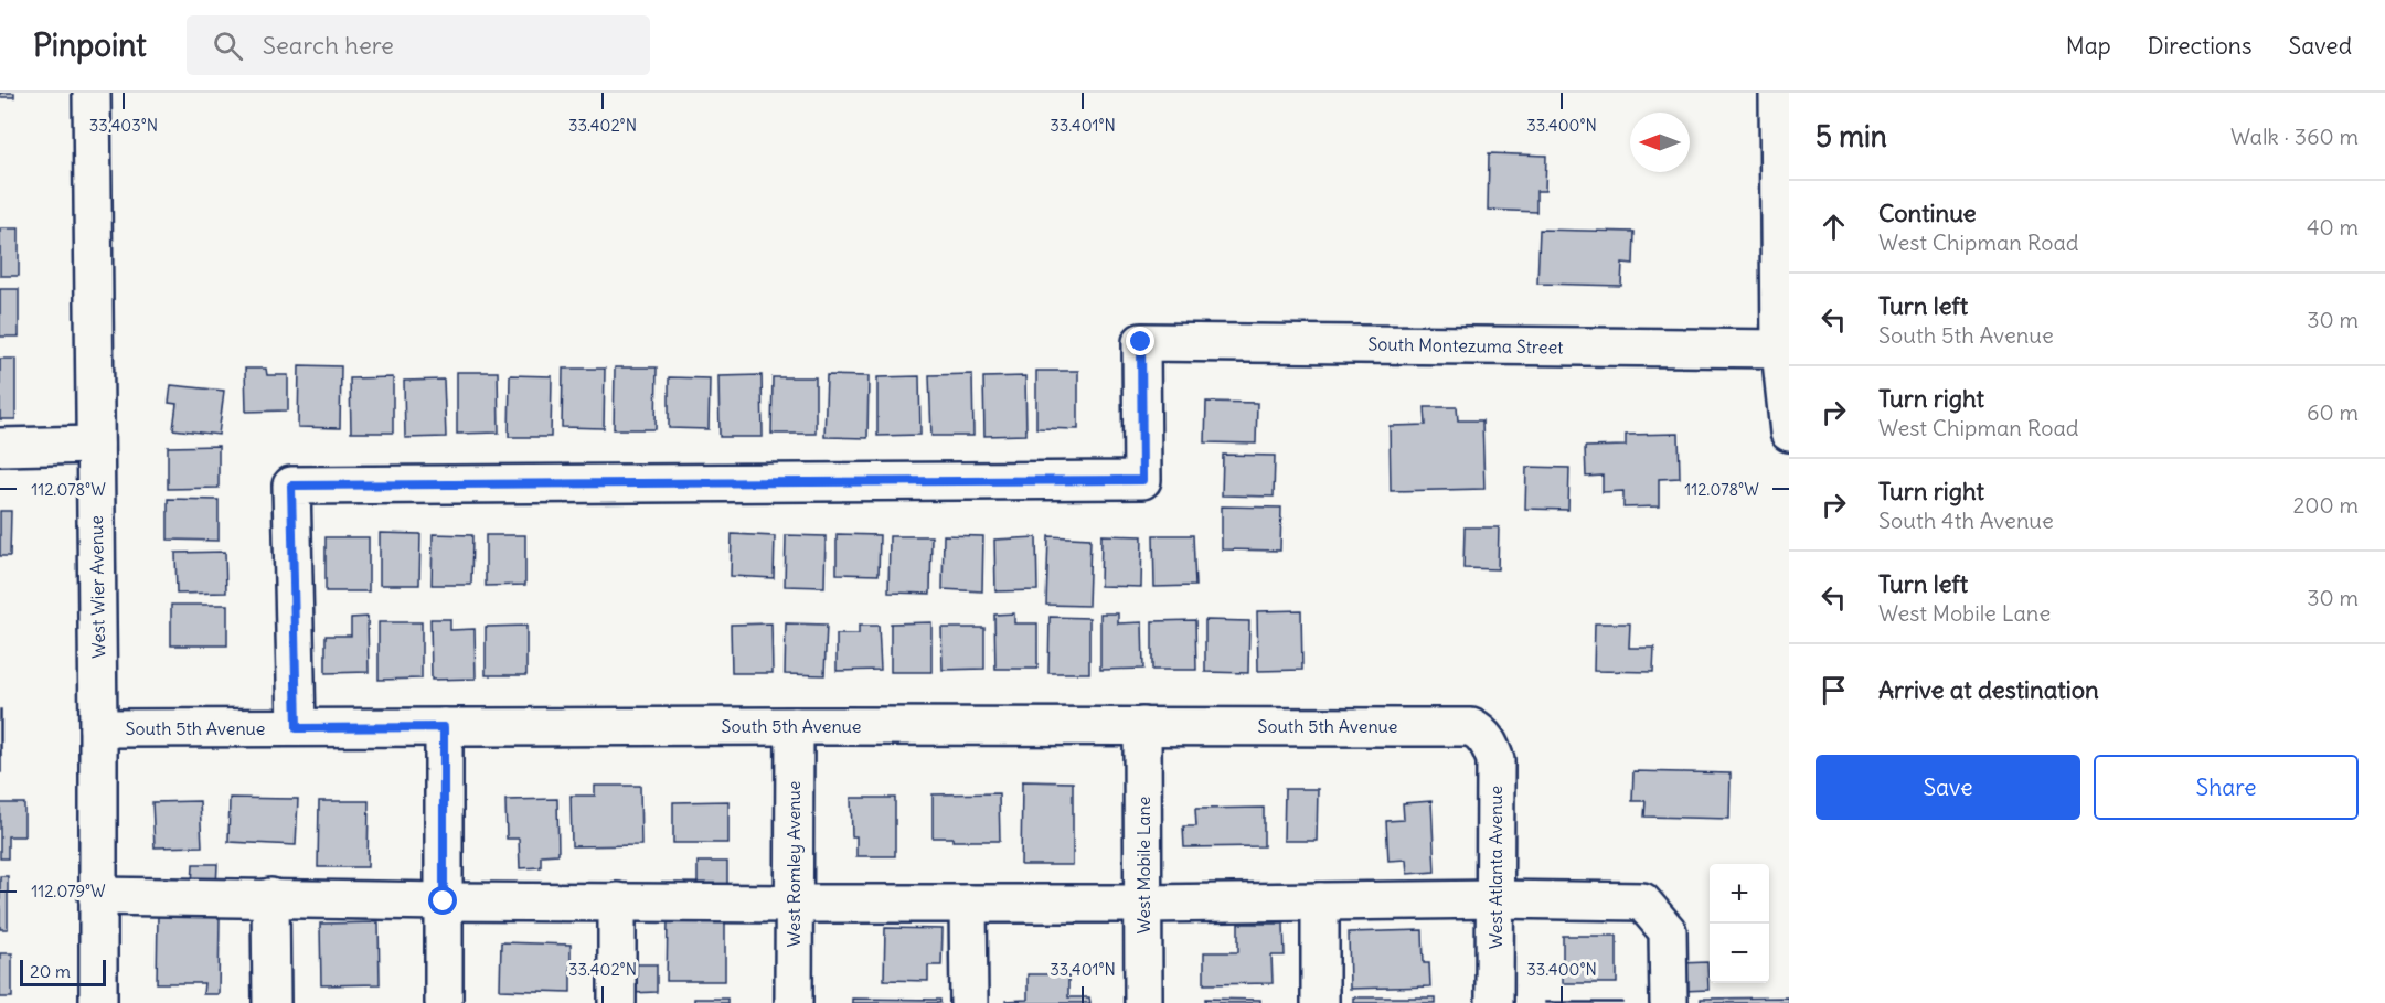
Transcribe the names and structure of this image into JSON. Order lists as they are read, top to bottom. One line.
{"streets":{"street":["South Montezuma Street","West Wier Avenue","South 5th Avenue","West Romley Avenue","West Mobile Lane","West Atlanta Avenue"]},"crossings":[["South Montezuma Street","South 5th Avenue"],["West Wier Avenue","South 5th Avenue"],["South 5th Avenue","West Romley Avenue"],["South 5th Avenue","West Mobile Lane"],["South 5th Avenue","West Atlanta Avenue"]],"scale_bar":"20 m","north":"left","page":{"header":"Pinpoint","search":"Search here","nav":["Map","Directions","Saved"],"heading":["5 min","Walk · 360 m"],"list":[["Continue","West Chipman Road","40 m"],["Turn left","South 5th Avenue","30 m"],["Turn right","West Chipman Road","60 m"],["Turn right","South 4th Avenue","200 m"],["Turn left","West Mobile Lane","30 m"],"Arrive at destination"],"buttons":["Save","Share"],"map_buttons":["+","−"],"scale":"20 m"},"coordinates":["33.403°N","33.402°N","33.401°N","33.400°N","112.078°W","112.079°W"]}
